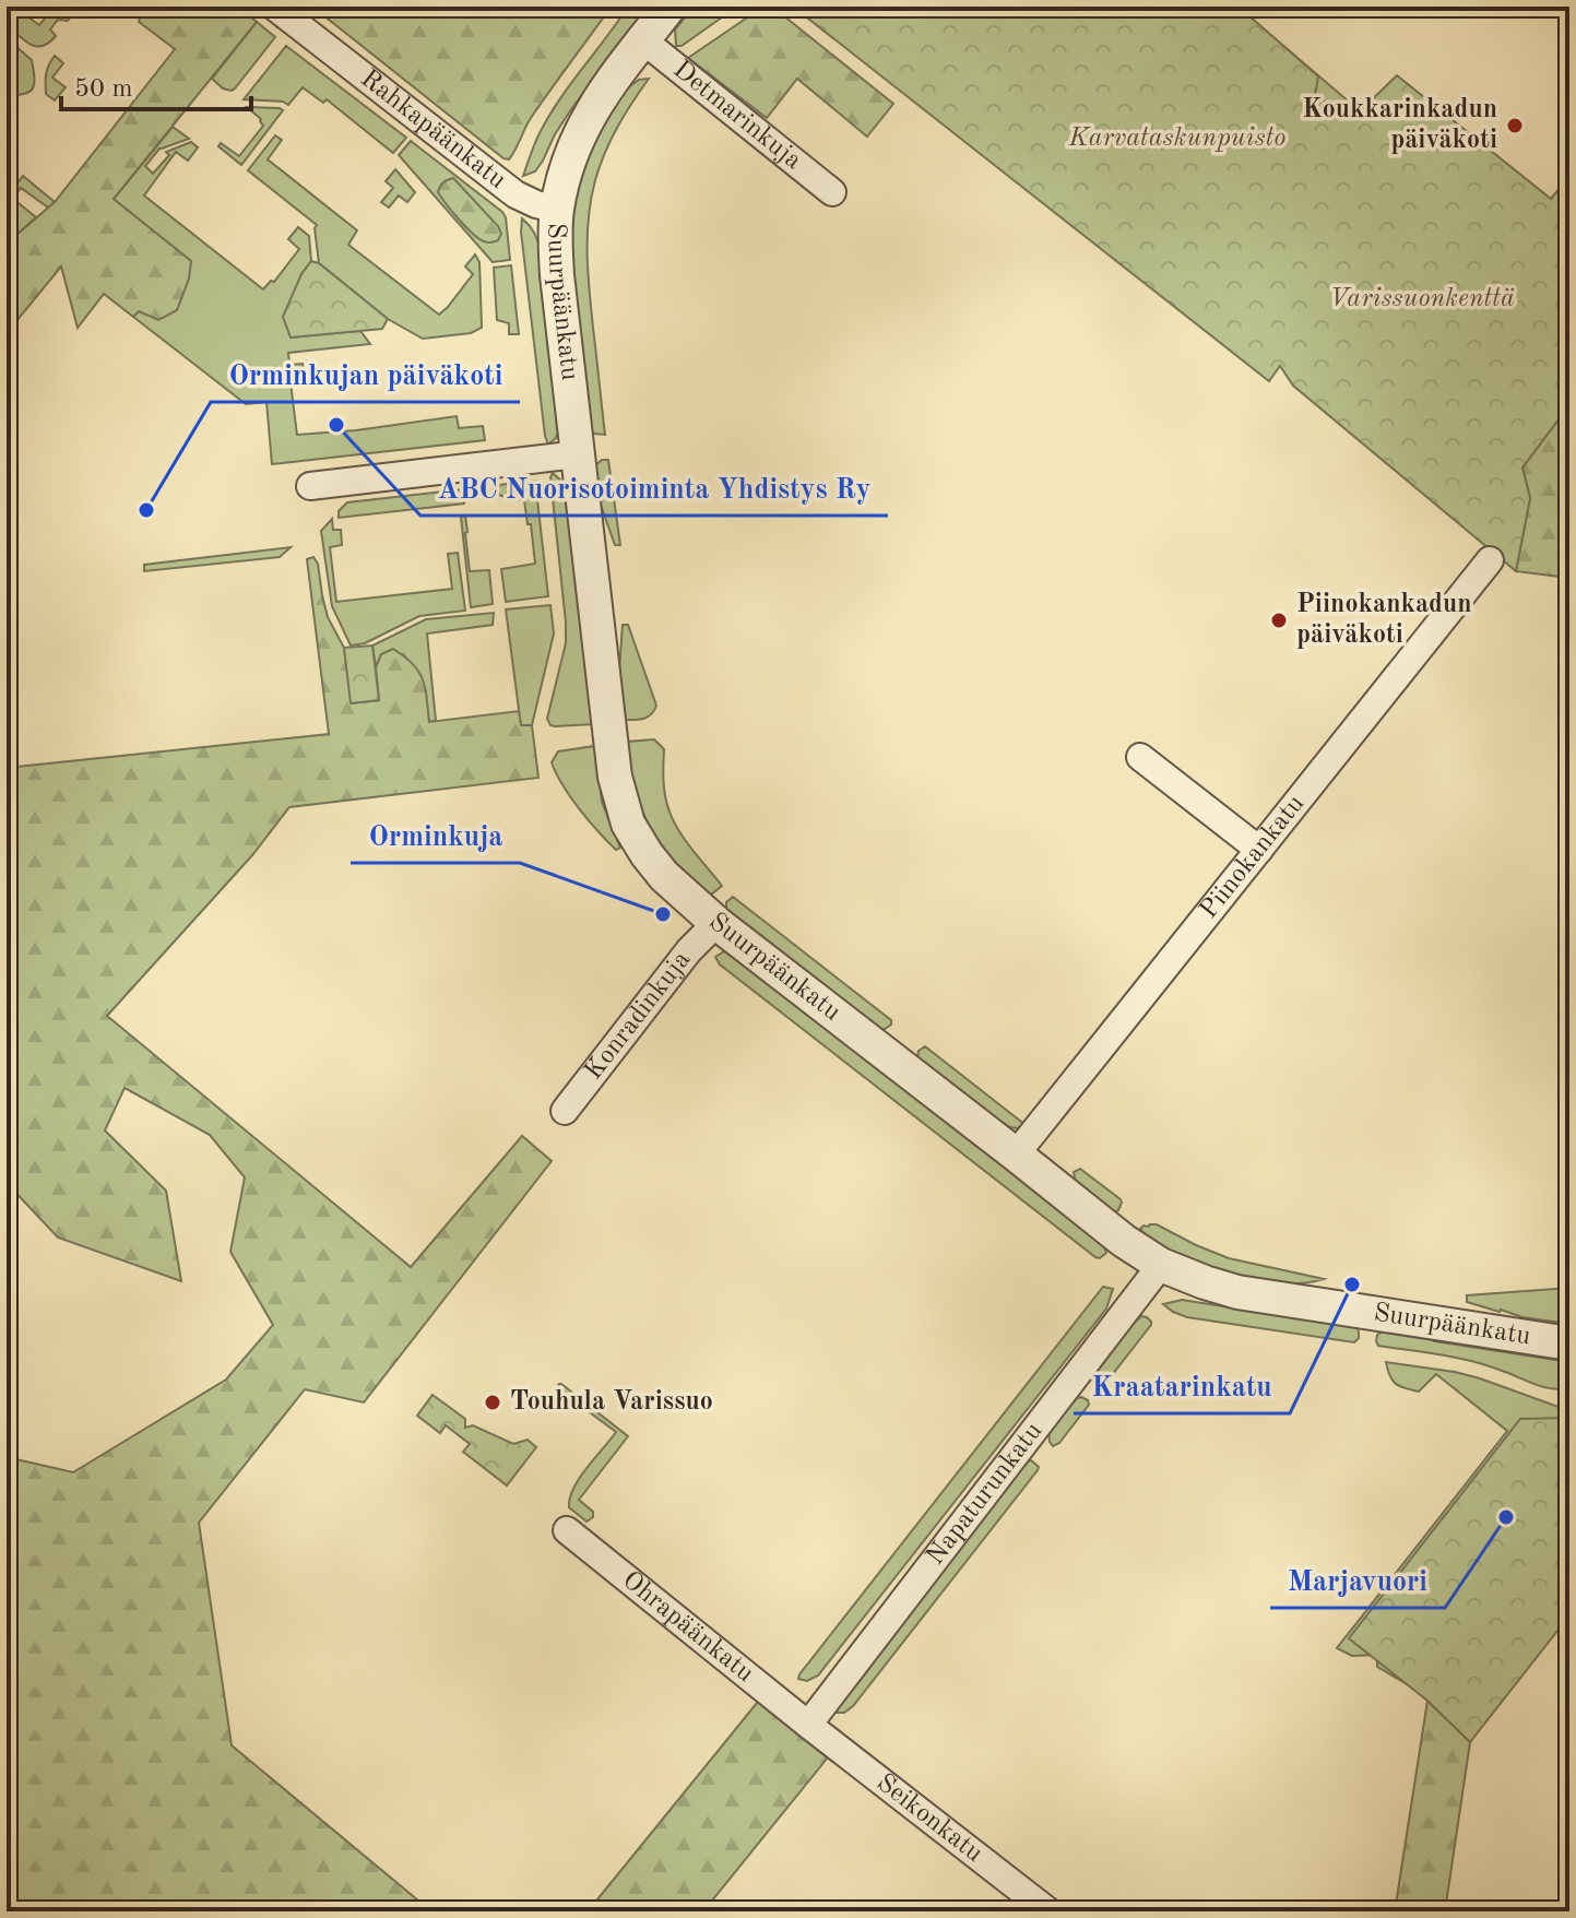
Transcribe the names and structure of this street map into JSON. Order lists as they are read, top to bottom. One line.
{"streets":{"street":["Detmarinkuja","Rahkapäänkatu","Suurpäänkatu","Piinokankatu","Konradinkuja","Napaturunkatu","Ohrapäänkatu","Seikonkatu"]},"crossings":[["Detmarinkuja","Suurpäänkatu"],["Rahkapäänkatu","Suurpäänkatu"],["Suurpäänkatu","Piinokankatu"],["Suurpäänkatu","Konradinkuja"],["Suurpäänkatu","Napaturunkatu"],["Napaturunkatu","Ohrapäänkatu"],["Napaturunkatu","Seikonkatu"],["Ohrapäänkatu","Seikonkatu"]],"parks":["Karvataskunpuisto","Varissuonkenttä"],"places":["Koukkarinkadun päiväkoti","ABC Nuorisotoiminta Yhdistys Ry","Orminkujan päiväkoti","Piinokankadun päiväkoti","Orminkuja","Kraatarinkatu","Touhula Varissuo","Marjavuori"],"scale_bar":"50 m"}
